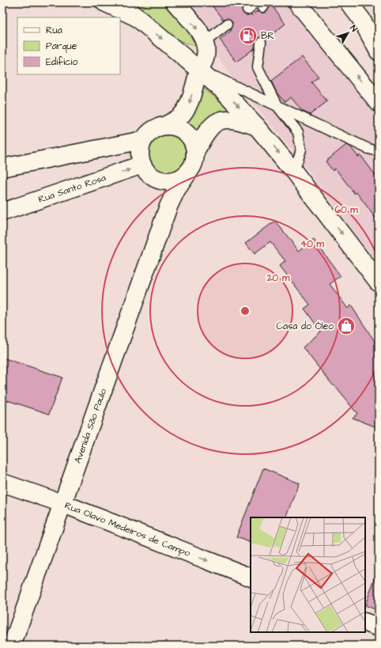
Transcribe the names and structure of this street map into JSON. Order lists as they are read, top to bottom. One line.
{"streets":{"main road":["Rua Santo Rosa","Avenida São Paulo","Rua Olavo Medeiros de Campo"]},"crossings":[["Rua Santo Rosa","Avenida São Paulo"],["Avenida São Paulo","Rua Olavo Medeiros de Campo"]],"one_way":["Rua Olavo Medeiros de Campo"],"places":{"fuel station":["BR"],"shop":["Casa do Óleo"]},"legend":["Rua","Parque","Edifício"],"north":"top right","rings":["60 m","40 m","20 m"]}
